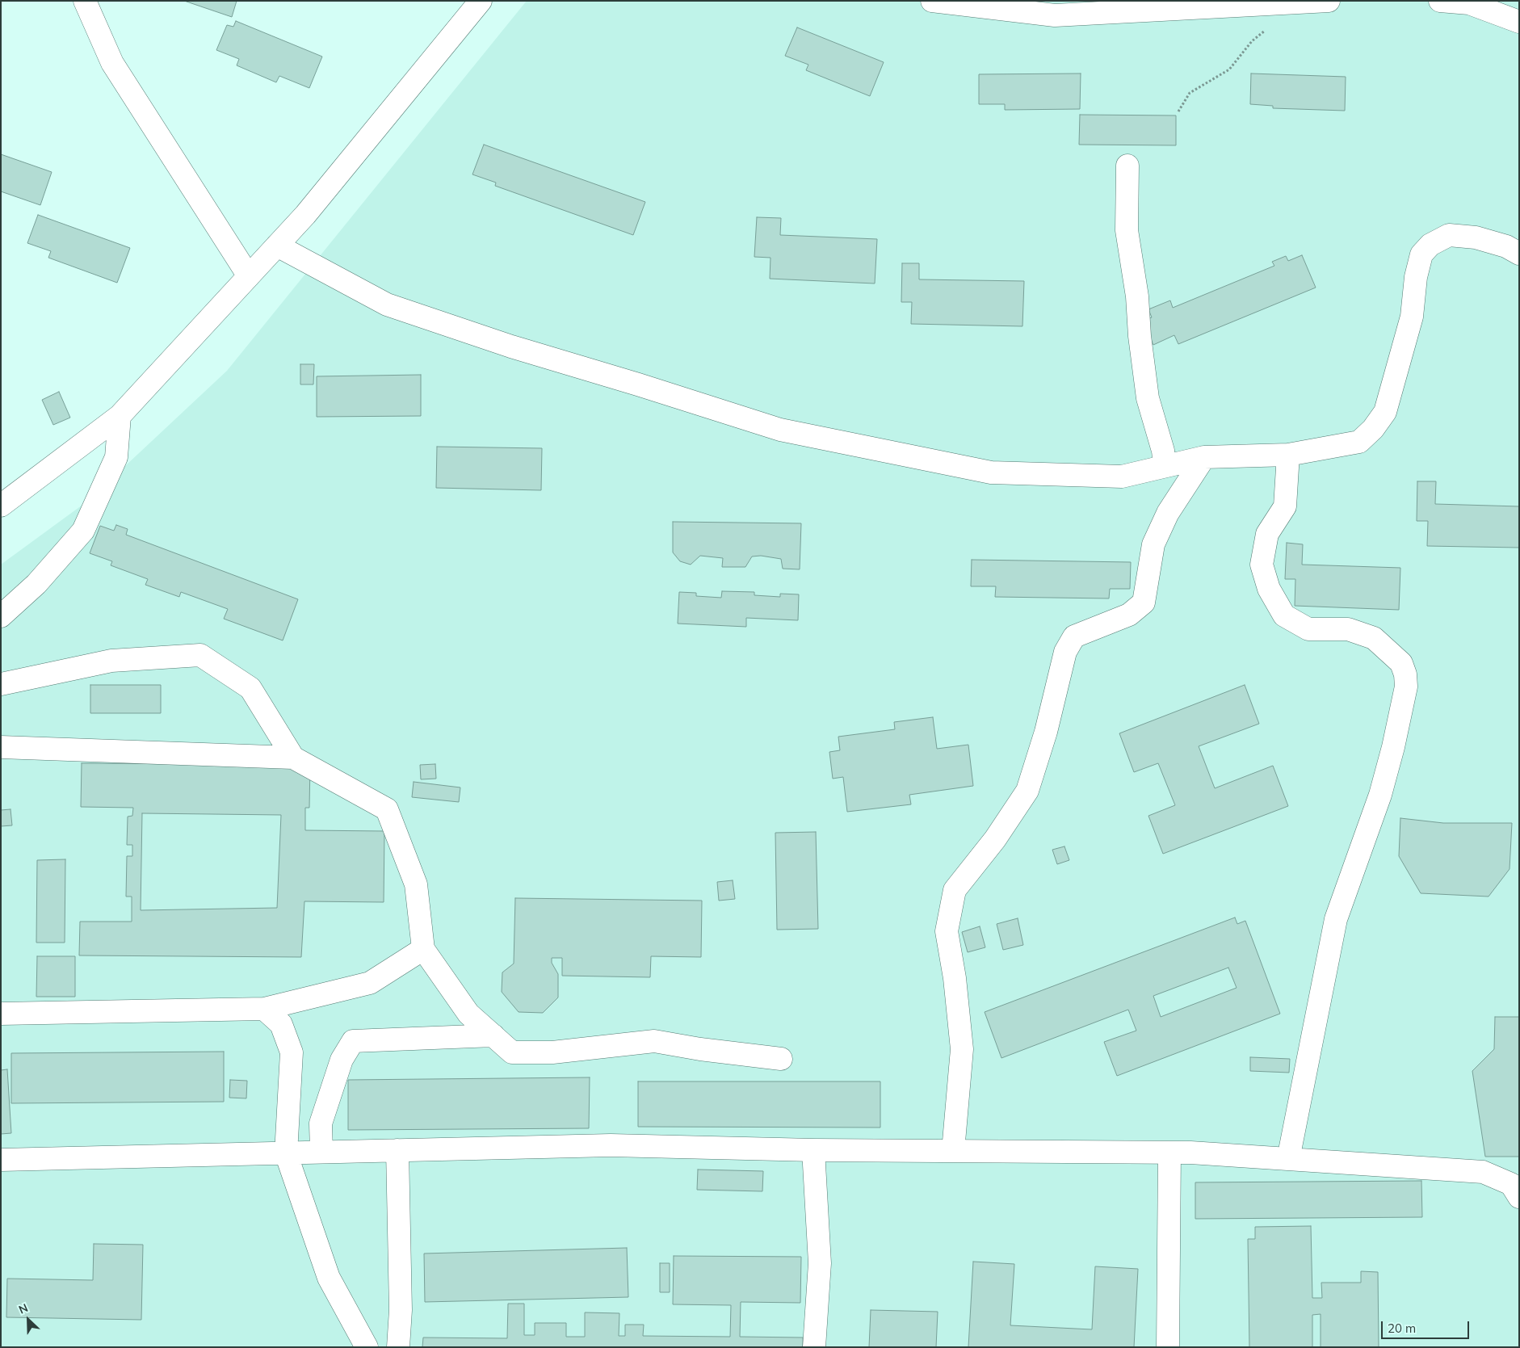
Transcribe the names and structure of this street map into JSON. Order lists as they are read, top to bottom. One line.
{"scale_bar":"20 m","north":"top left"}
